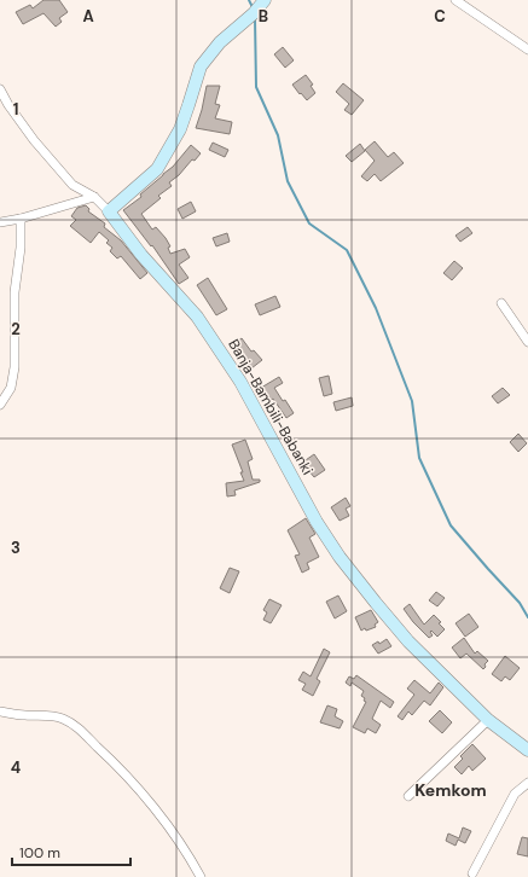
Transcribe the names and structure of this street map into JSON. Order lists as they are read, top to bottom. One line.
{"streets":{"street":["Banja-Bambili-Babanki"]},"districts":["Kemkom"],"scale_bar":"100 m","grid":{"columns":["A","B","C"],"rows":["1","2","3","4"]}}
